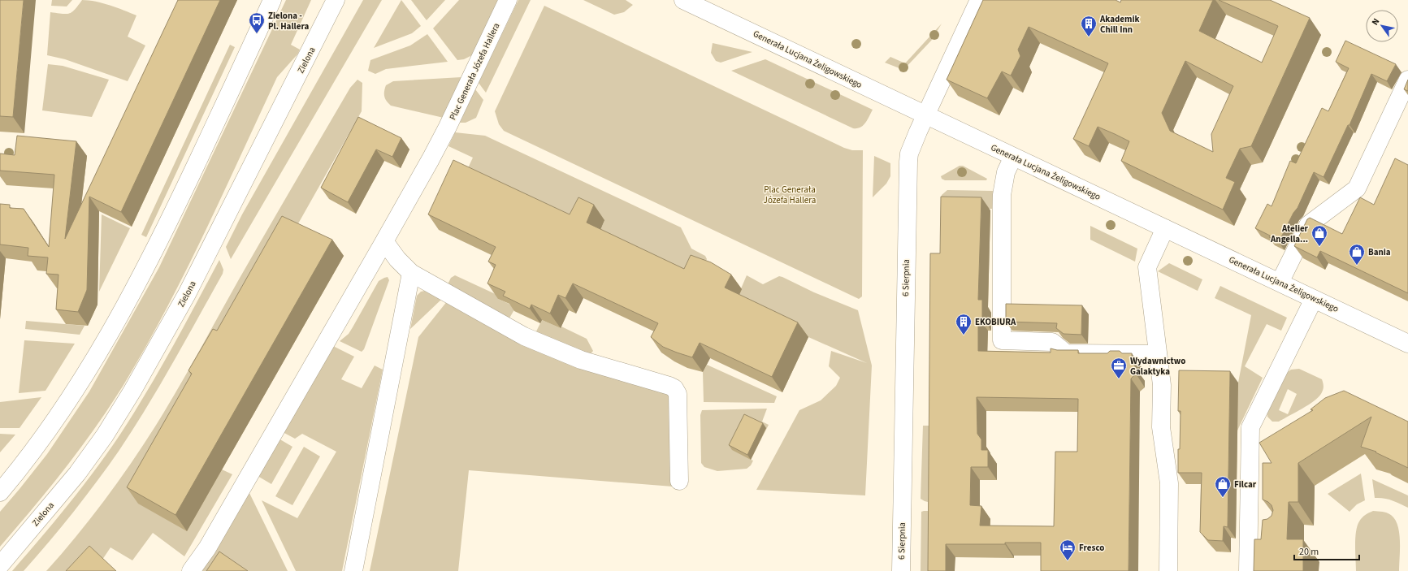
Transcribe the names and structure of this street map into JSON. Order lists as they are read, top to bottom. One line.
{"streets":{"street":["Generała Lucjana Żeligowskiego","Zielona","Plac Generała Józefa Hallera","6 Sierpnia"]},"crossings":[["Generała Lucjana Żeligowskiego","6 Sierpnia"]],"parks":["Plac Generała Józefa Hallera"],"places":{"bus stop":["Zielona - Pl. Hallera"],"building":["Akademik Chill Inn","EKOBIURA"],"shop":["Atelier Angella...","Bania","Filcar"],"office":["Wydawnictwo Galaktyka"],"hotel":["Fresco"]},"scale_bar":"20 m","north":"top left"}
